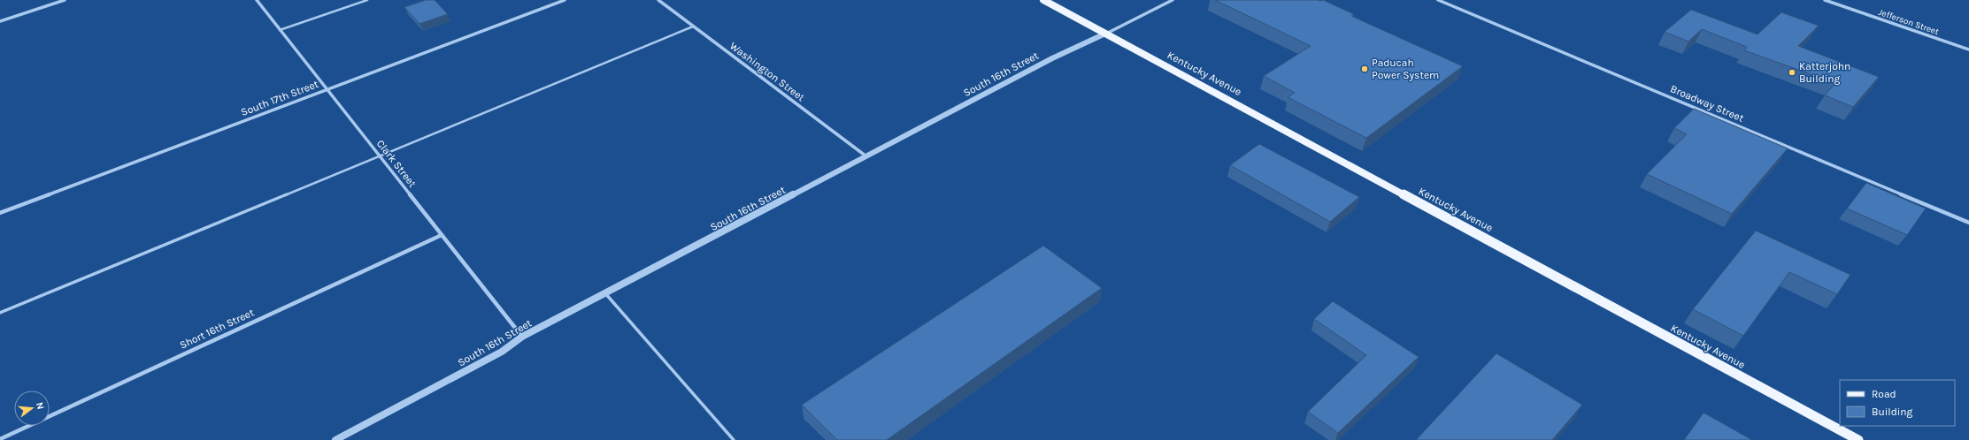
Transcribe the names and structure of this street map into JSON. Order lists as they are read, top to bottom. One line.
{"streets":{"main road":["Kentucky Avenue"],"street":["Jefferson Street","Washington Street","South 16th Street","South 17th Street","Broadway Street","Clark Street","Short 16th Street"]},"crossings":[["Washington Street","South 16th Street"],["Kentucky Avenue","South 16th Street"],["South 16th Street","Clark Street"],["South 17th Street","Clark Street"],["Clark Street","Short 16th Street"]],"places":["Paducah Power System","Katterjohn Building"],"legend":["Road","Building"],"north":"right"}
